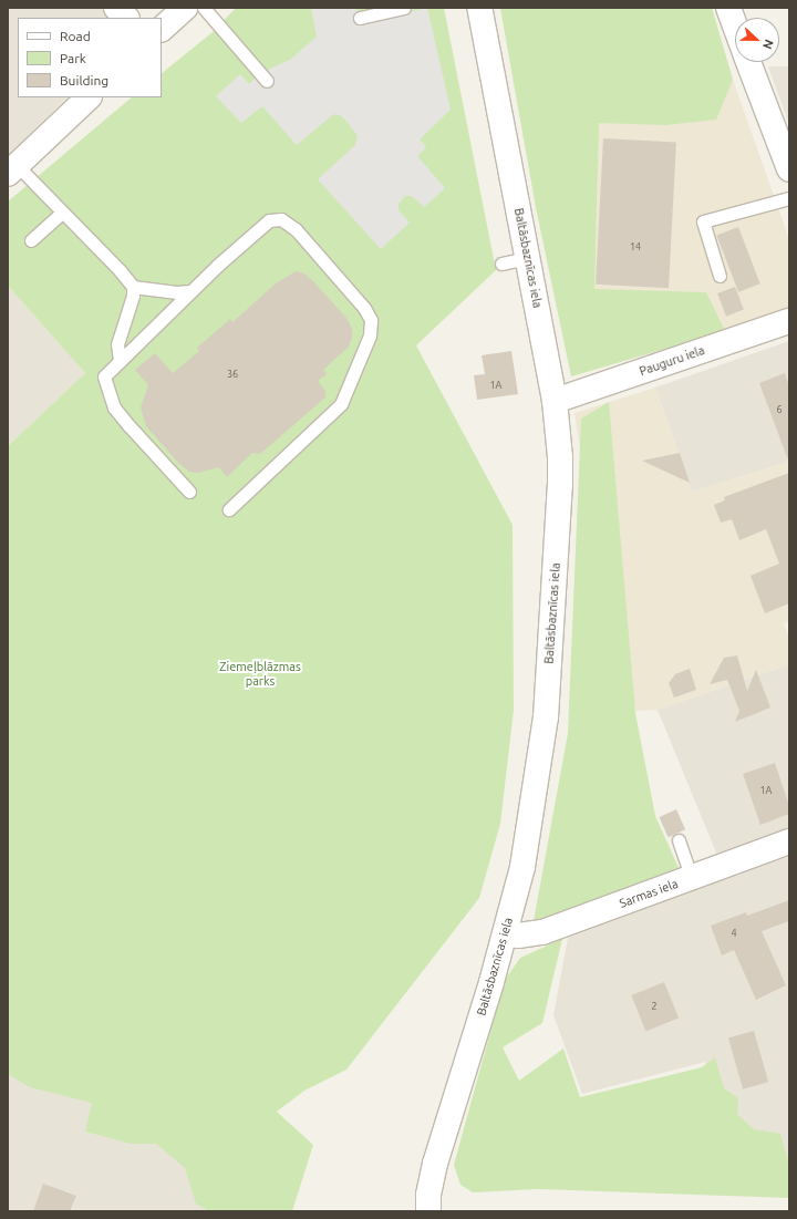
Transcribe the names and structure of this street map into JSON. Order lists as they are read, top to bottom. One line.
{"streets":{"street":["Baltāsbaznīcas iela","Pauguru iela","Sarmas iela"]},"crossings":[["Baltāsbaznīcas iela","Pauguru iela"],["Baltāsbaznīcas iela","Sarmas iela"]],"parks":["Ziemeļblāzmas parks"],"house_numbers":["14","36","1A","6","1A","4","2"],"legend":["Road","Park","Building"],"north":"right"}
